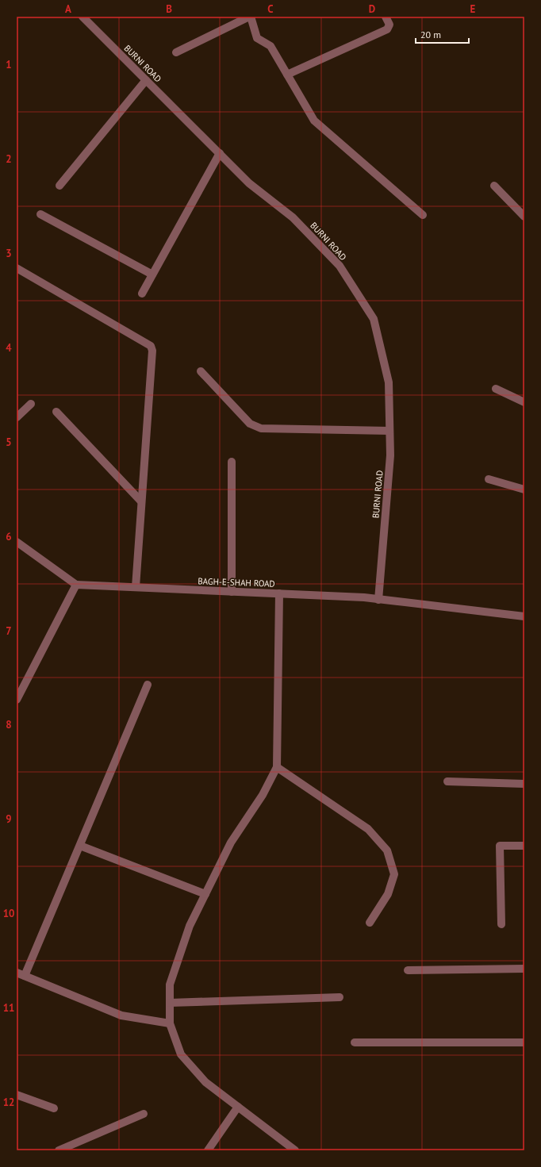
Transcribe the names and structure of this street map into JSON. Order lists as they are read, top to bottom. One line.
{"streets":{"street":["BURNI ROAD","BAGH-E-SHAH ROAD"]},"crossings":[["BURNI ROAD","BAGH-E-SHAH ROAD"]],"scale_bar":"20 m","grid":{"columns":["A","B","C","D","E"],"rows":["1","2","3","4","5","6","7","8","9","10","11","12"]}}
